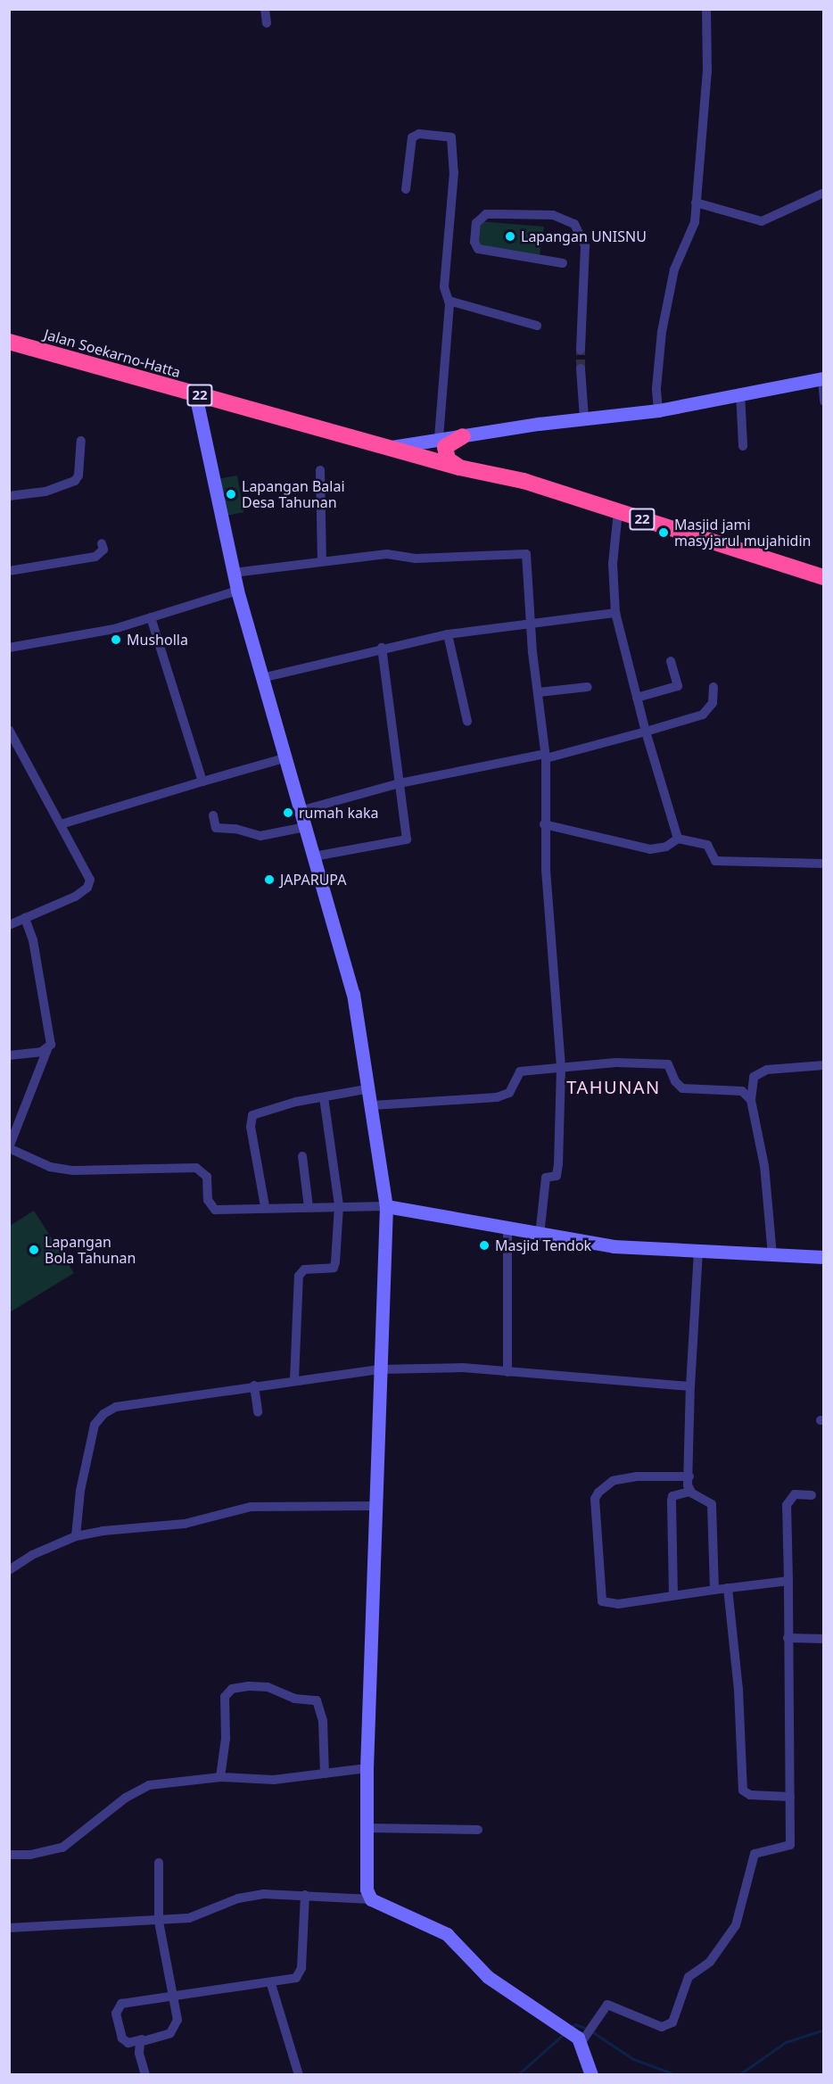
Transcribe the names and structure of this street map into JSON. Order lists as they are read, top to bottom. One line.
{"streets":{"highway":["Jalan Soekarno-Hatta","22"]},"crossings":[["Jalan Soekarno-Hatta","22"]],"districts":["TAHUNAN"],"places":["Lapangan UNISNU","Lapangan Balai Desa Tahunan","Masjid jami masyjarul mujahidin","Musholla","rumah kaka","JAPARUPA","Masjid Tendok","Lapangan Bola Tahunan"]}
